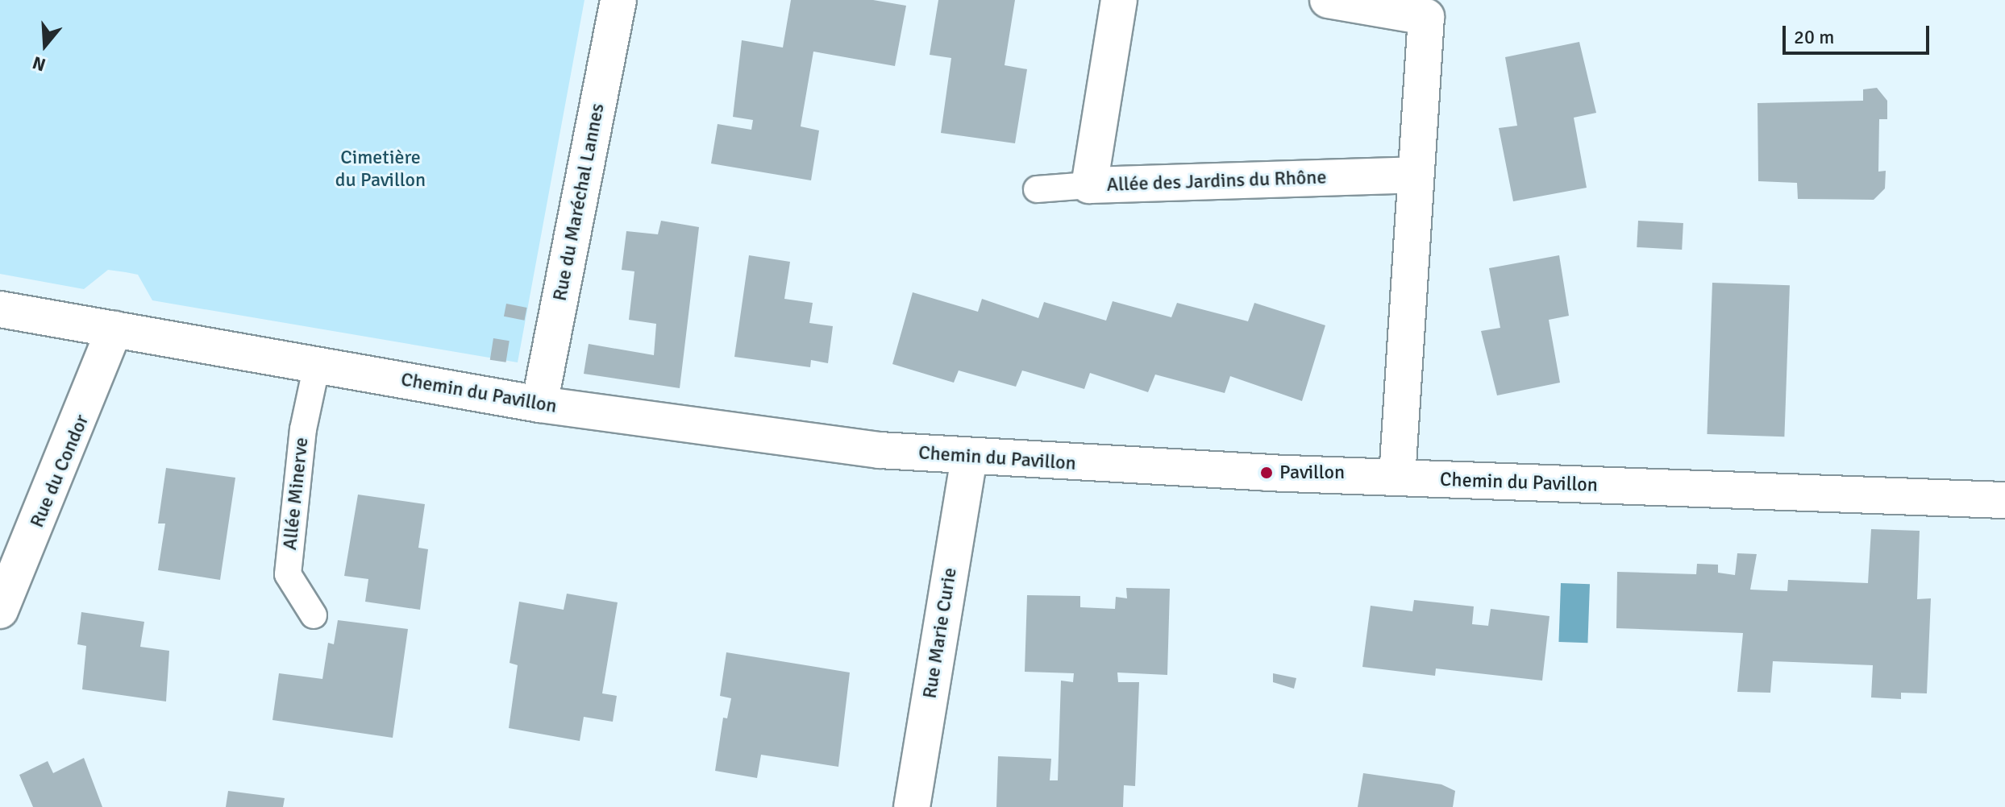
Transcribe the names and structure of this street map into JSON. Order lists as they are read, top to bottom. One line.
{"streets":{"street":["Allée des Jardins du Rhône","Rue du Maréchal Lannes","Chemin du Pavillon","Rue du Condor","Rue Marie Curie"],"lane":["Allée Minerve"]},"crossings":[["Rue du Maréchal Lannes","Chemin du Pavillon"],["Chemin du Pavillon","Rue du Condor"],["Chemin du Pavillon","Allée Minerve"],["Chemin du Pavillon","Rue Marie Curie"]],"parks":["Cimetière du Pavillon"],"places":["Pavillon"],"scale_bar":"20 m","north":"bottom"}
